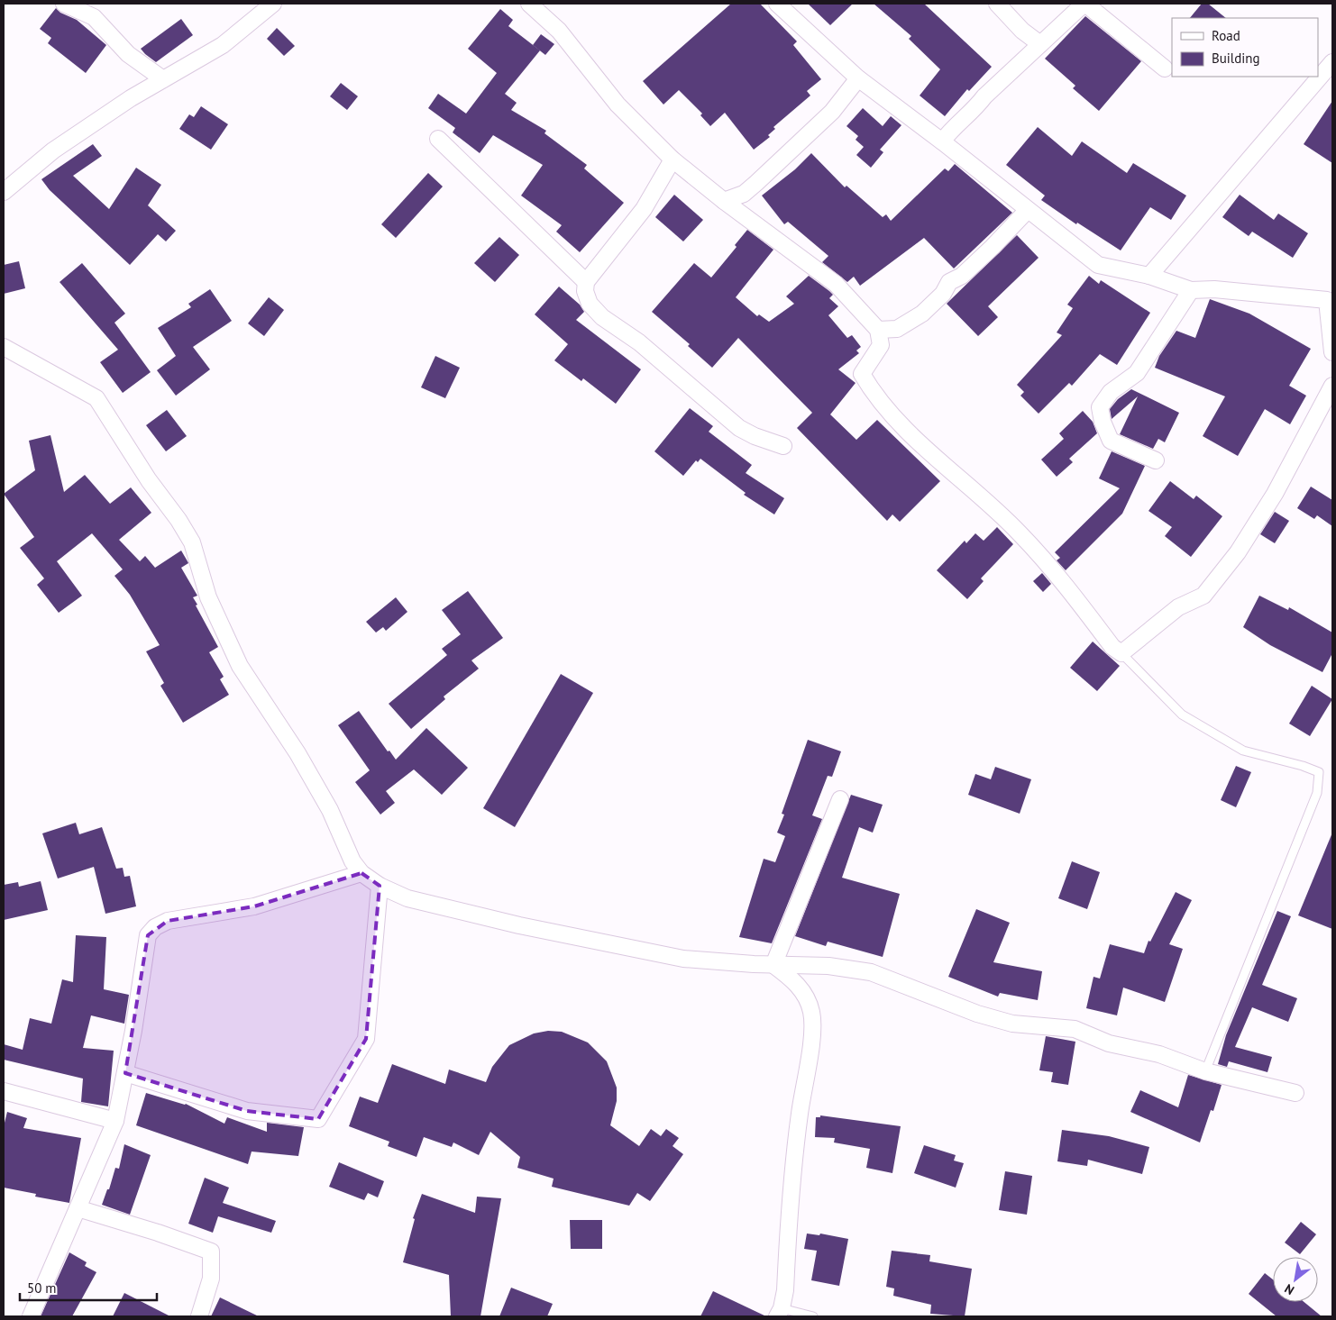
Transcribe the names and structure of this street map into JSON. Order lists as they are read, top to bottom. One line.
{"legend":["Road","Building"],"scale_bar":"50 m","north":"bottom left"}
